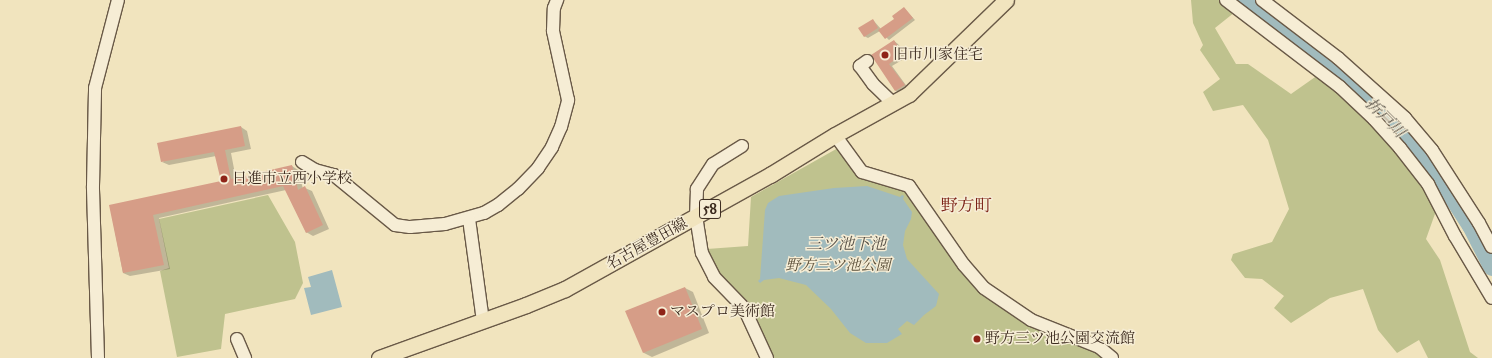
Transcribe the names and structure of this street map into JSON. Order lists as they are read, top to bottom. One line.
{"streets":{"main road":["58","名古屋豊田線"]},"districts":["野方町"],"water":["折戸川","三ツ池下池"],"parks":["野方三ツ池公園"],"places":["旧市川家住宅","日進市立西小学校","マスプロ美術館","野方三ツ池公園交流館"]}
